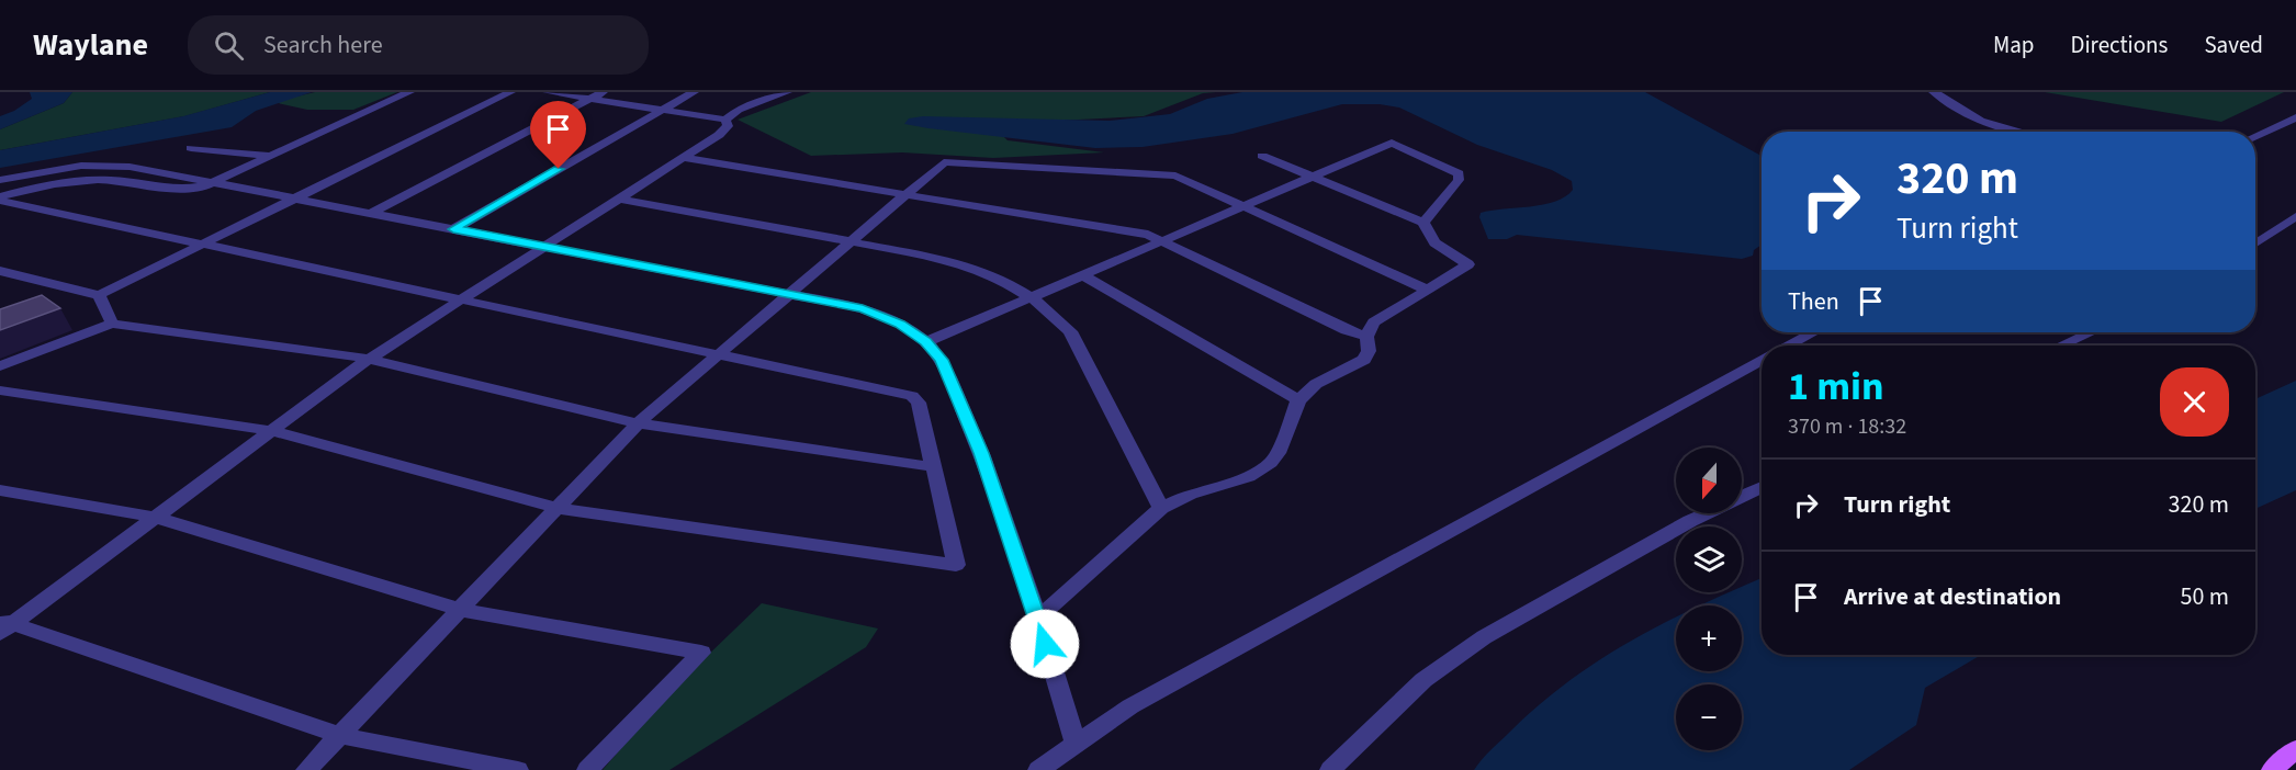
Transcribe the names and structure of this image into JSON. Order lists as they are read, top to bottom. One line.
{"north":"bottom","page":{"header":"Waylane","search":"Search here","nav":["Map","Directions","Saved"],"turn":["320 m","Turn right"],"then":"Then","heading":["1 min","370 m · 18:32"],"map_buttons":["+","−"],"list":[{"name":"Turn right","value":"320 m"},{"name":"Arrive at destination","value":"50 m"}]}}
